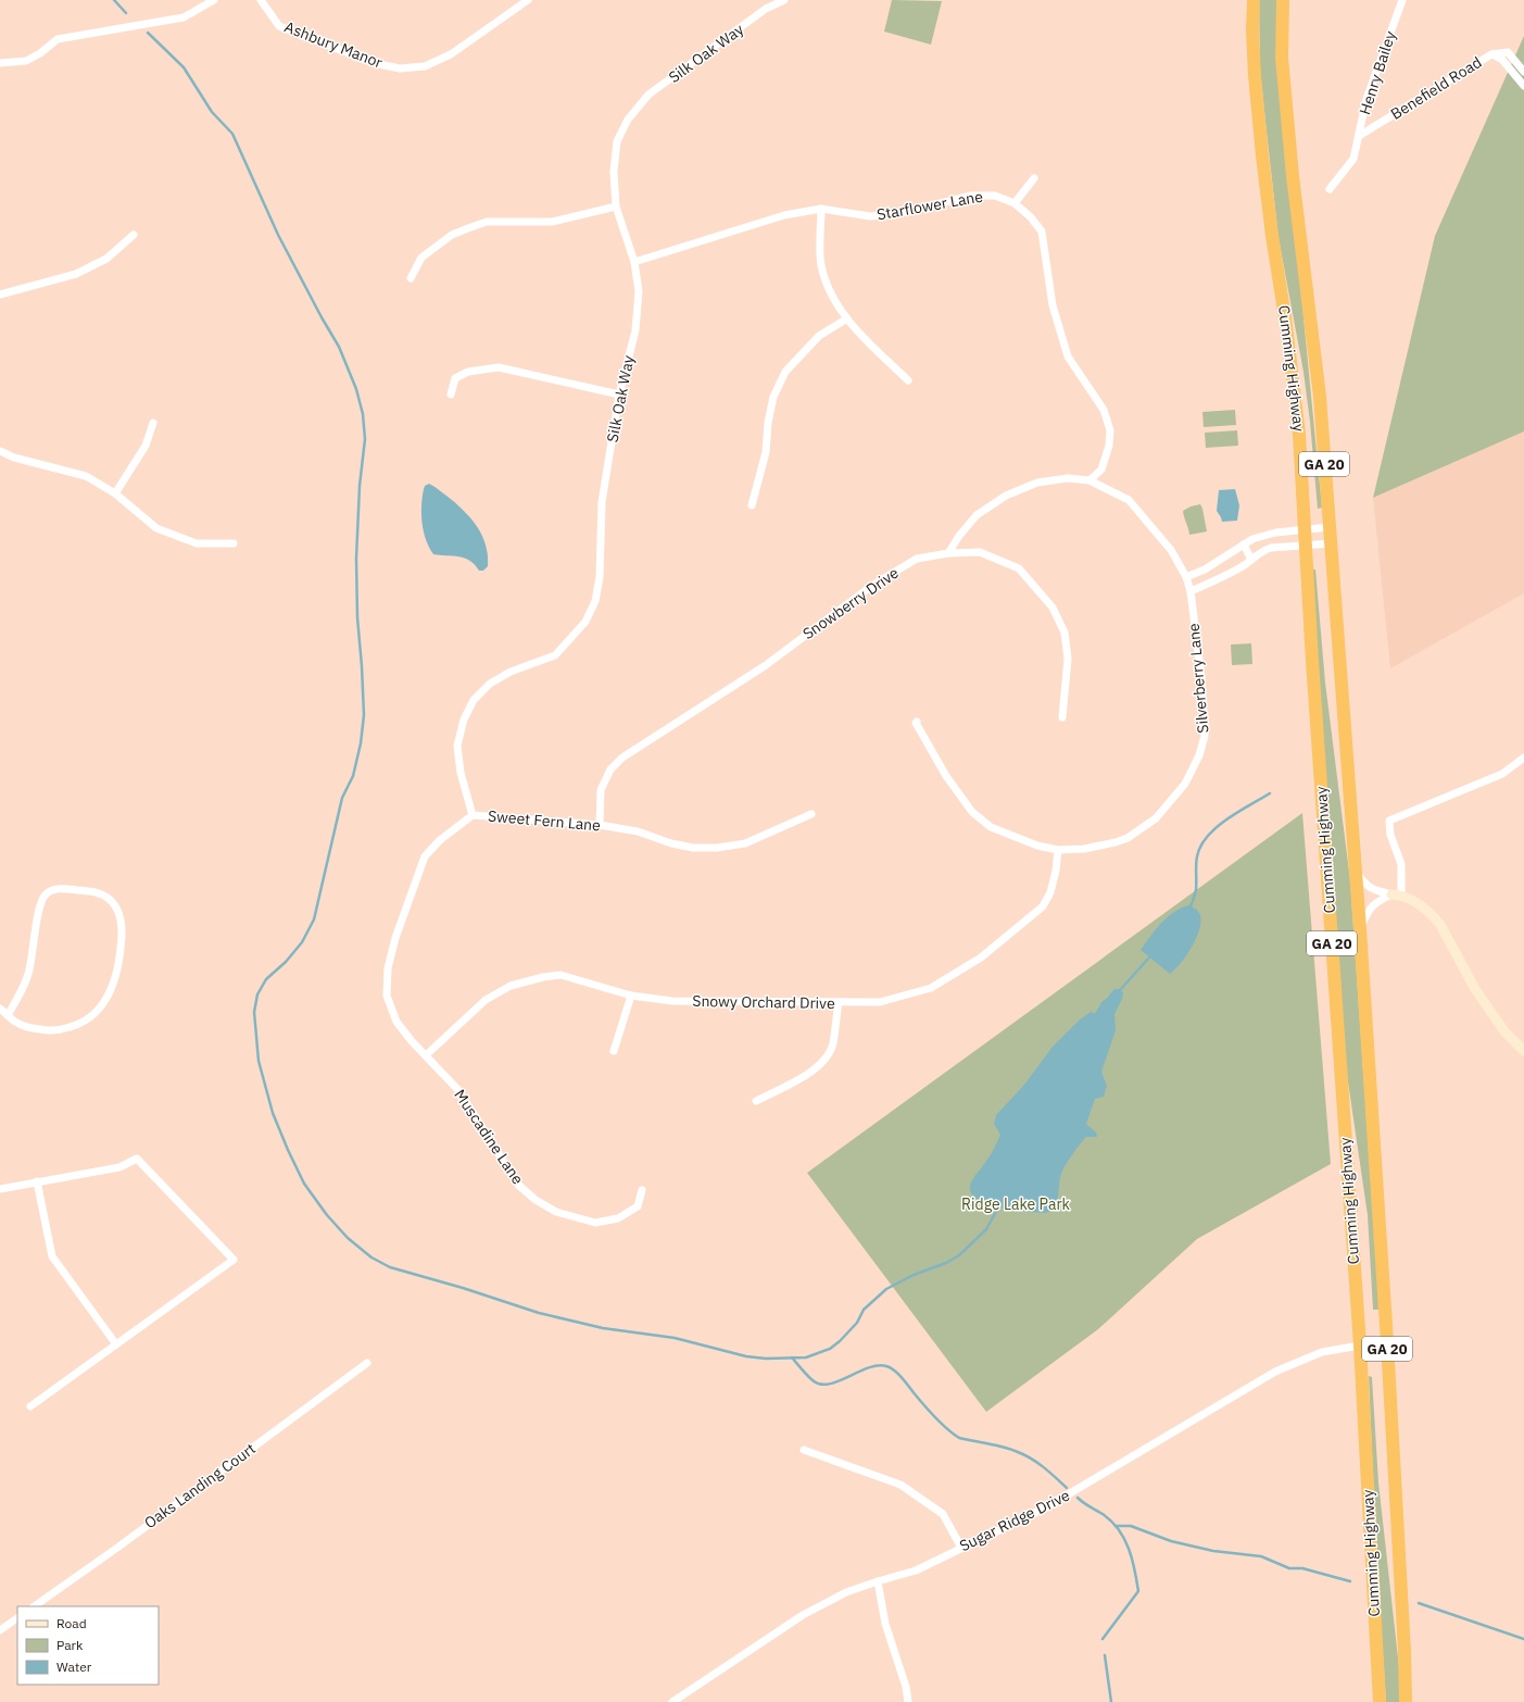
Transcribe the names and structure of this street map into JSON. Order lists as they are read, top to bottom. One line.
{"streets":{"highway":["Cumming Highway","GA 20"],"street":["Ashbury Manor","Silk Oak Way","Henry Bailey","Benefield Road","Starflower Lane","Snowberry Drive","Silverberry Lane","Sweet Fern Lane","Snowy Orchard Drive","Muscadine Lane","Oaks Landing Court","Sugar Ridge Drive"]},"crossings":[["Silk Oak Way","Starflower Lane"],["Silk Oak Way","Sweet Fern Lane"],["Henry Bailey","Benefield Road"],["Starflower Lane","Silverberry Lane"],["Cumming Highway","Sugar Ridge Drive"],["Snowberry Drive","Silverberry Lane"],["Snowberry Drive","Sweet Fern Lane"],["Silverberry Lane","Snowy Orchard Drive"],["Sweet Fern Lane","Snowy Orchard Drive"],["Sweet Fern Lane","Muscadine Lane"],["Snowy Orchard Drive","Muscadine Lane"]],"parks":["Ridge Lake Park"],"legend":["Road","Park","Water"]}
